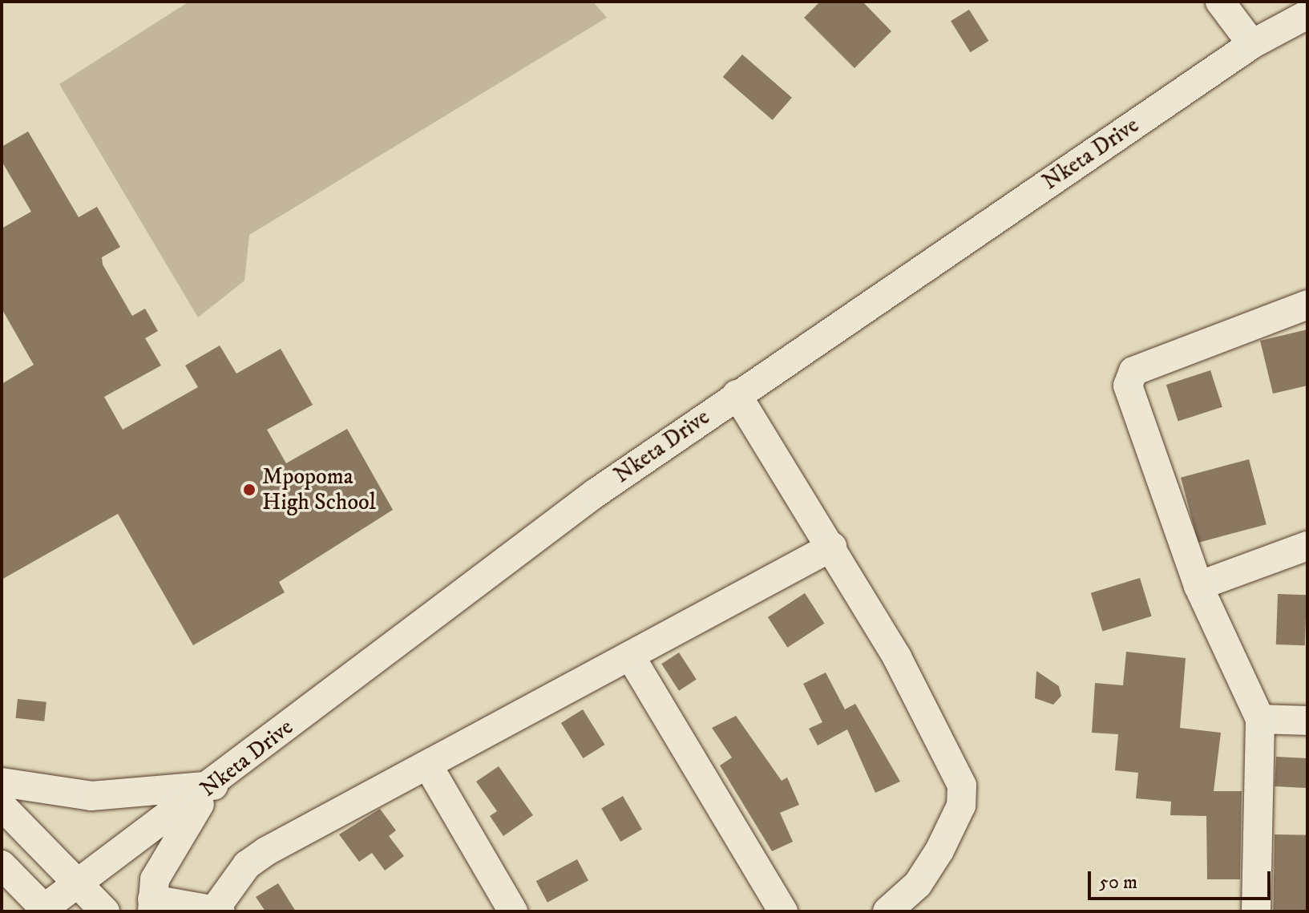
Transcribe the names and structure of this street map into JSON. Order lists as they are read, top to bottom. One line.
{"streets":{"street":["Nketa Drive"]},"places":["Mpopoma High School"],"scale_bar":"50 m"}
